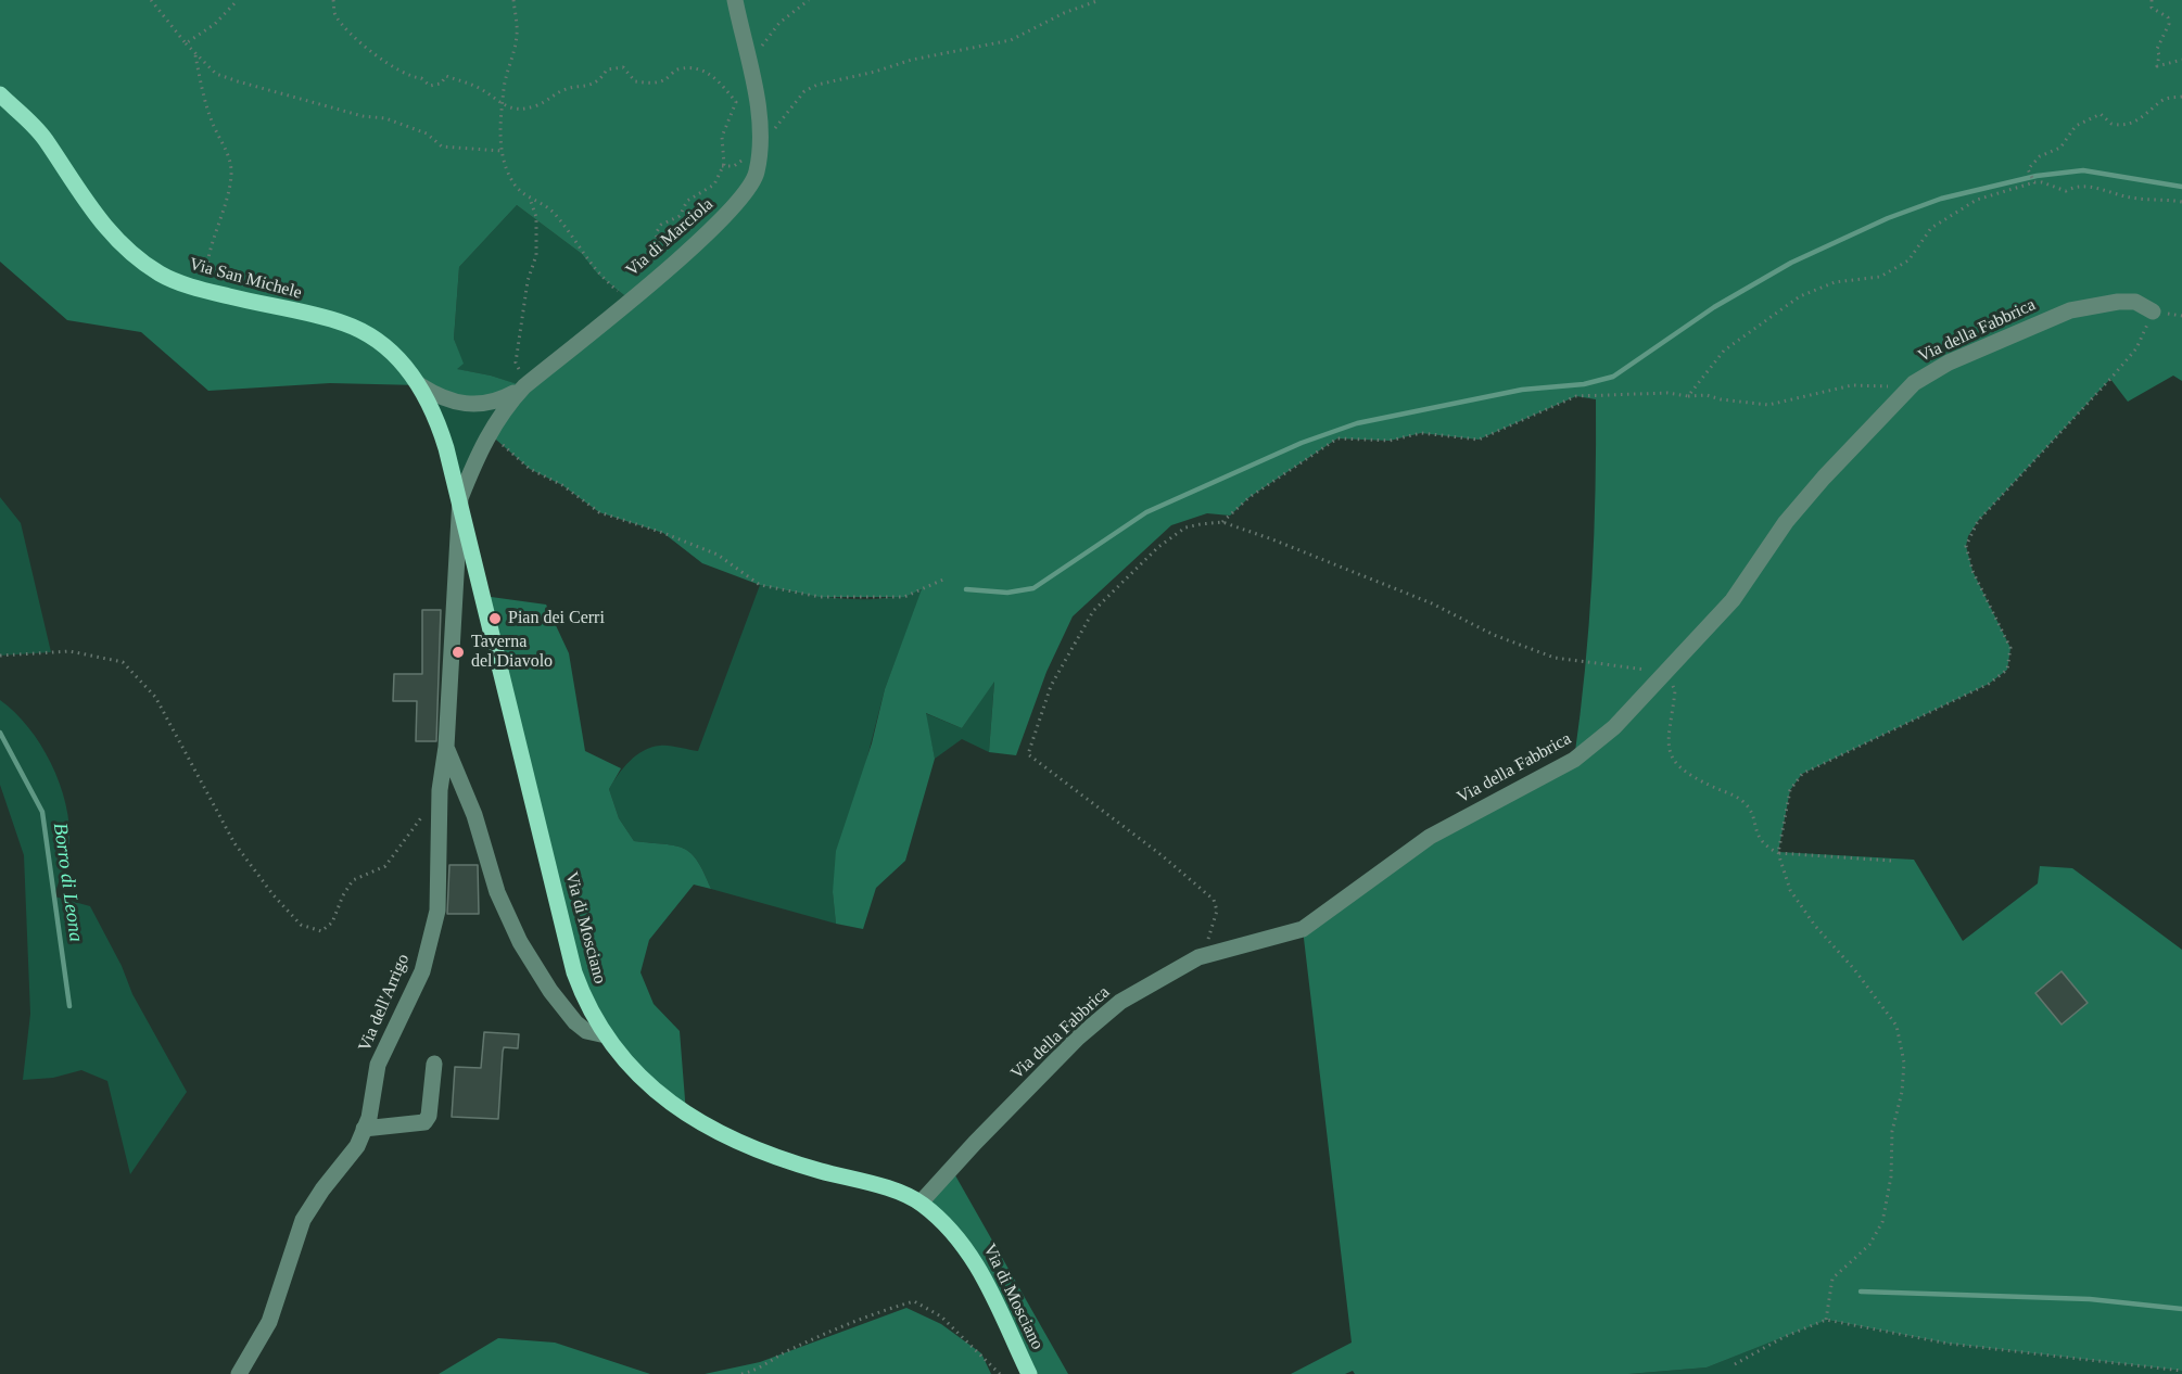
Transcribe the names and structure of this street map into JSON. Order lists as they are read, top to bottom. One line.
{"streets":{"main road":["Via San Michele","Via di Mosciano"],"street":["Via di Marciola","Via della Fabbrica","Via dell'Arrigo"]},"crossings":[["Via di Marciola","Via San Michele"],["Via di Marciola","Via di Mosciano"],["Via di Marciola","Via dell'Arrigo"],["Via San Michele","Via di Mosciano"],["Via San Michele","Via dell'Arrigo"],["Via della Fabbrica","Via di Mosciano"],["Via di Mosciano","Via dell'Arrigo"]],"water":["Borro di Leona"],"places":["Pian dei Cerri","Taverna del Diavolo"]}
